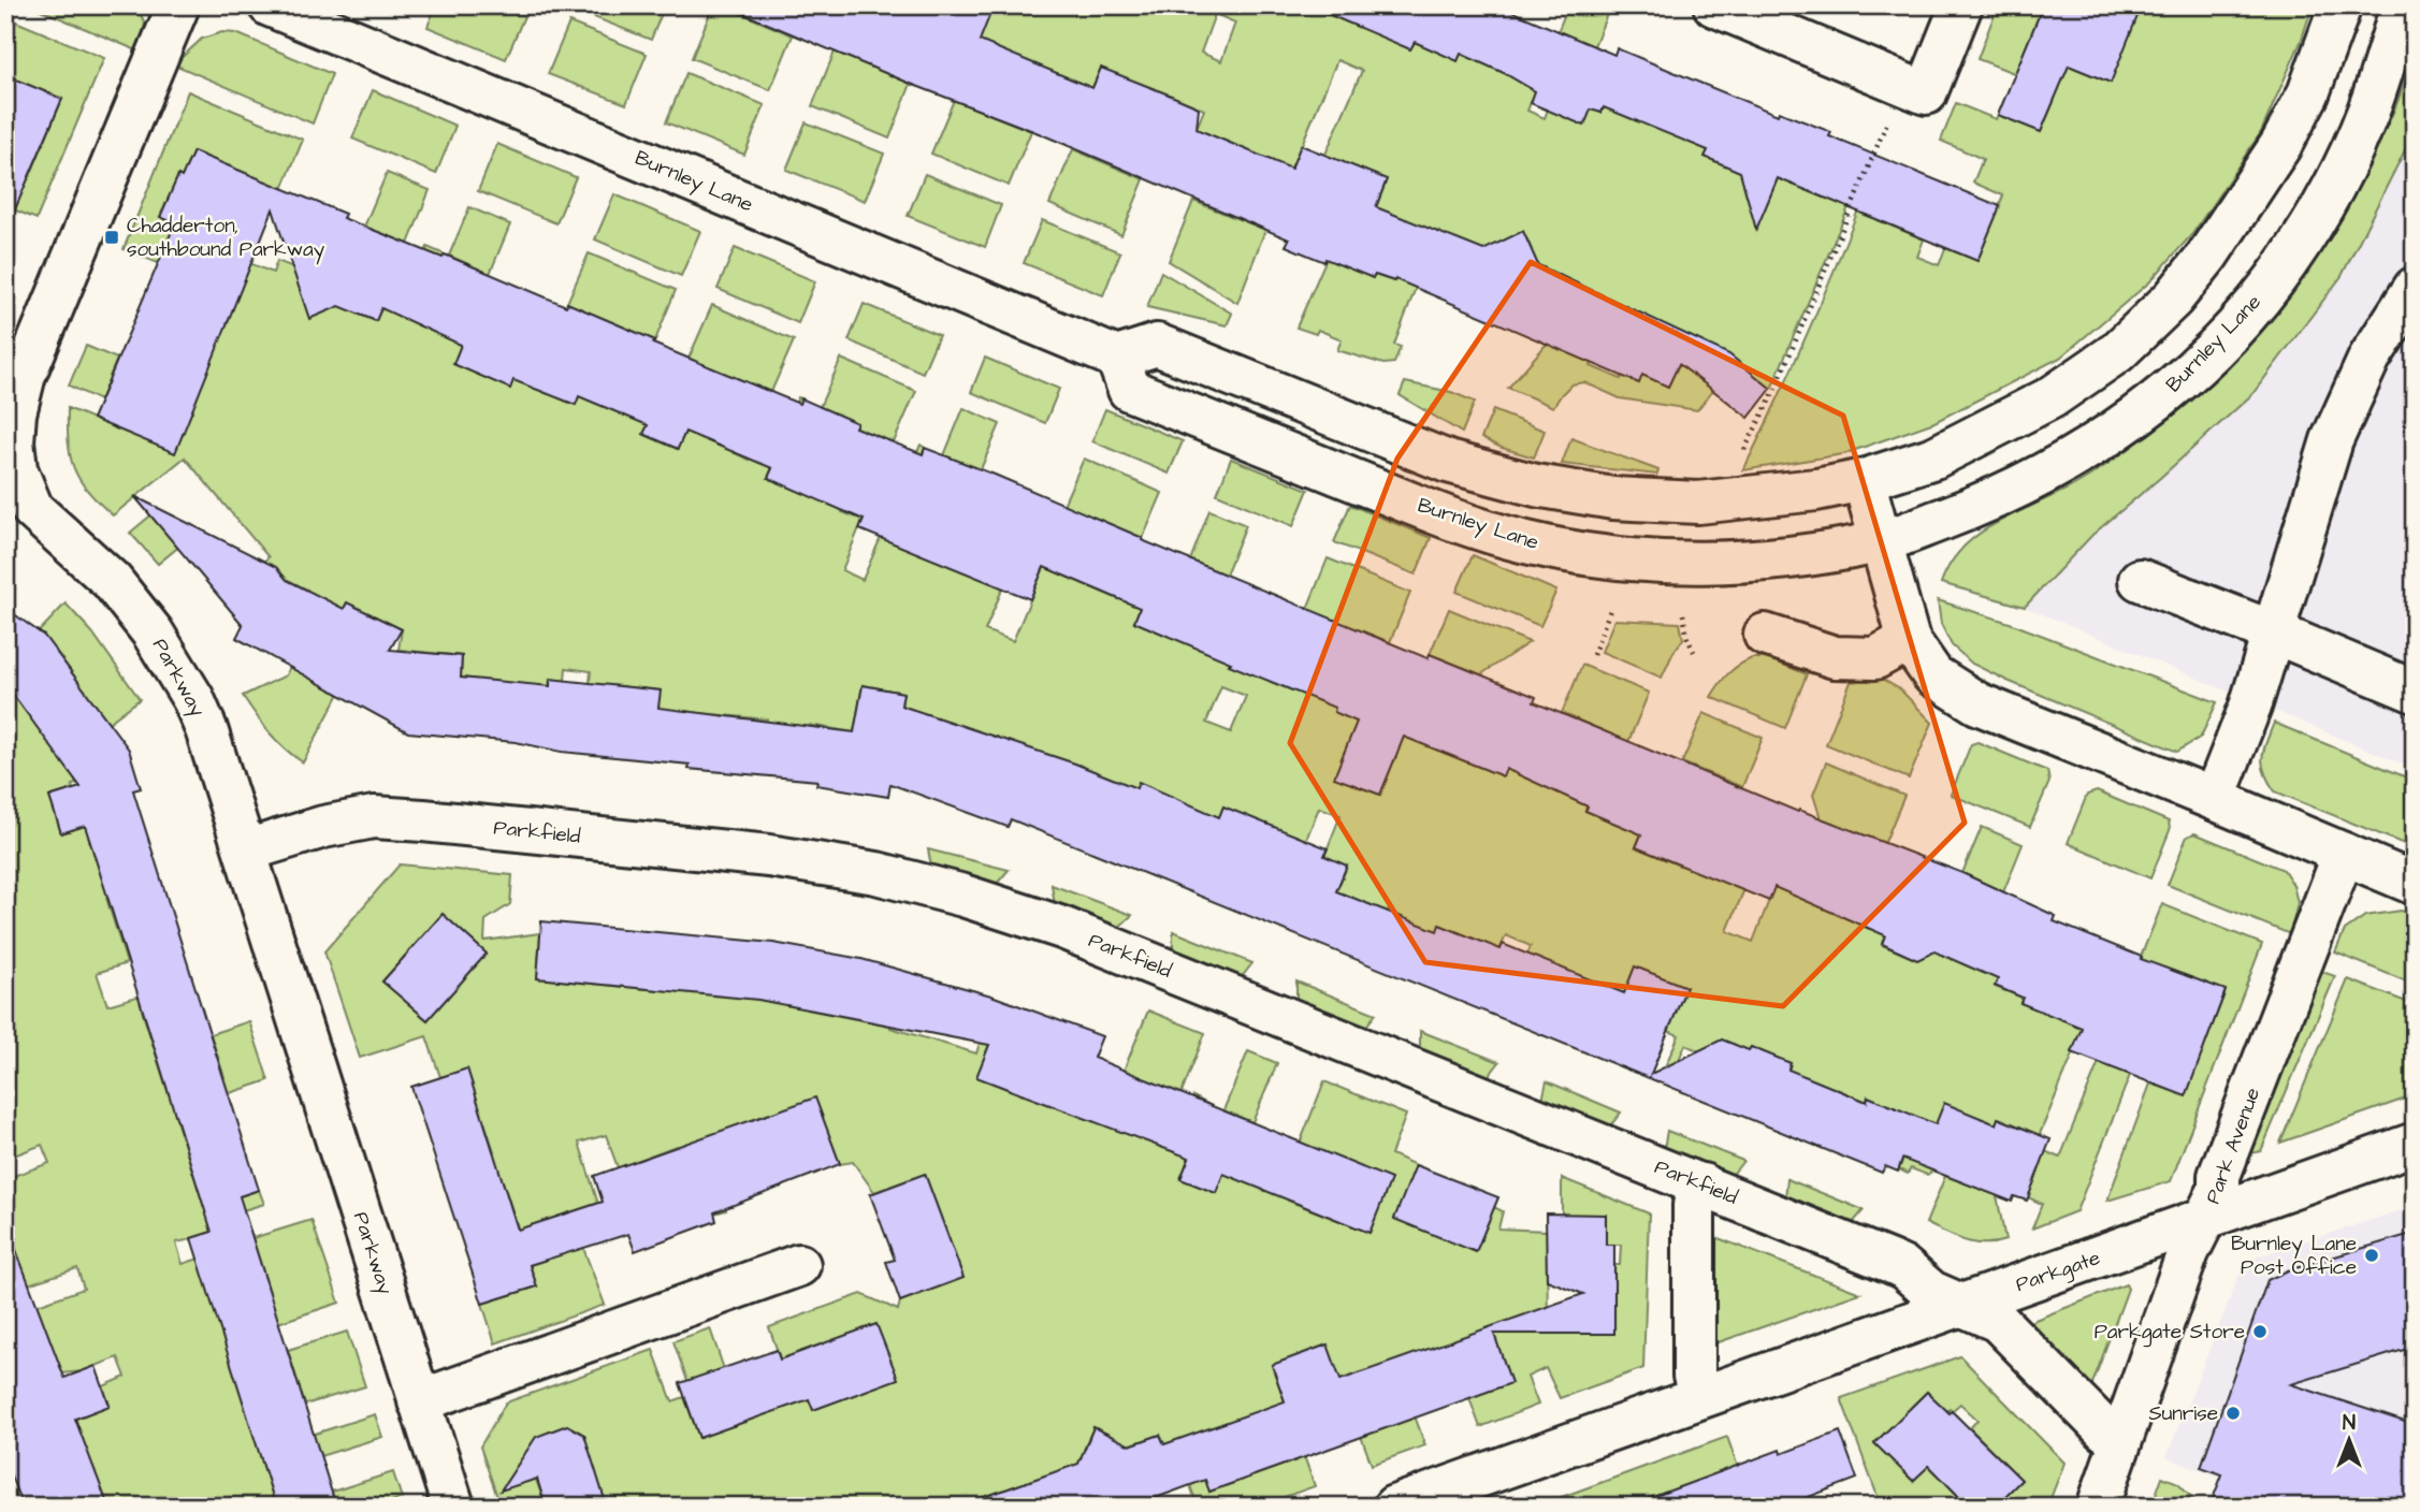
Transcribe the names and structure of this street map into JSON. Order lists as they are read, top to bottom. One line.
{"streets":{"street":["Burnley Lane","Parkway","Parkfield","Park Avenue","Parkgate"]},"crossings":[["Parkway","Parkfield"],["Parkfield","Parkgate"],["Park Avenue","Parkgate"]],"places":{"transit":["Chadderton, southbound Parkway"],"other":["Burnley Lane Post Office","Parkgate Store","Sunrise"]},"north":"top"}
